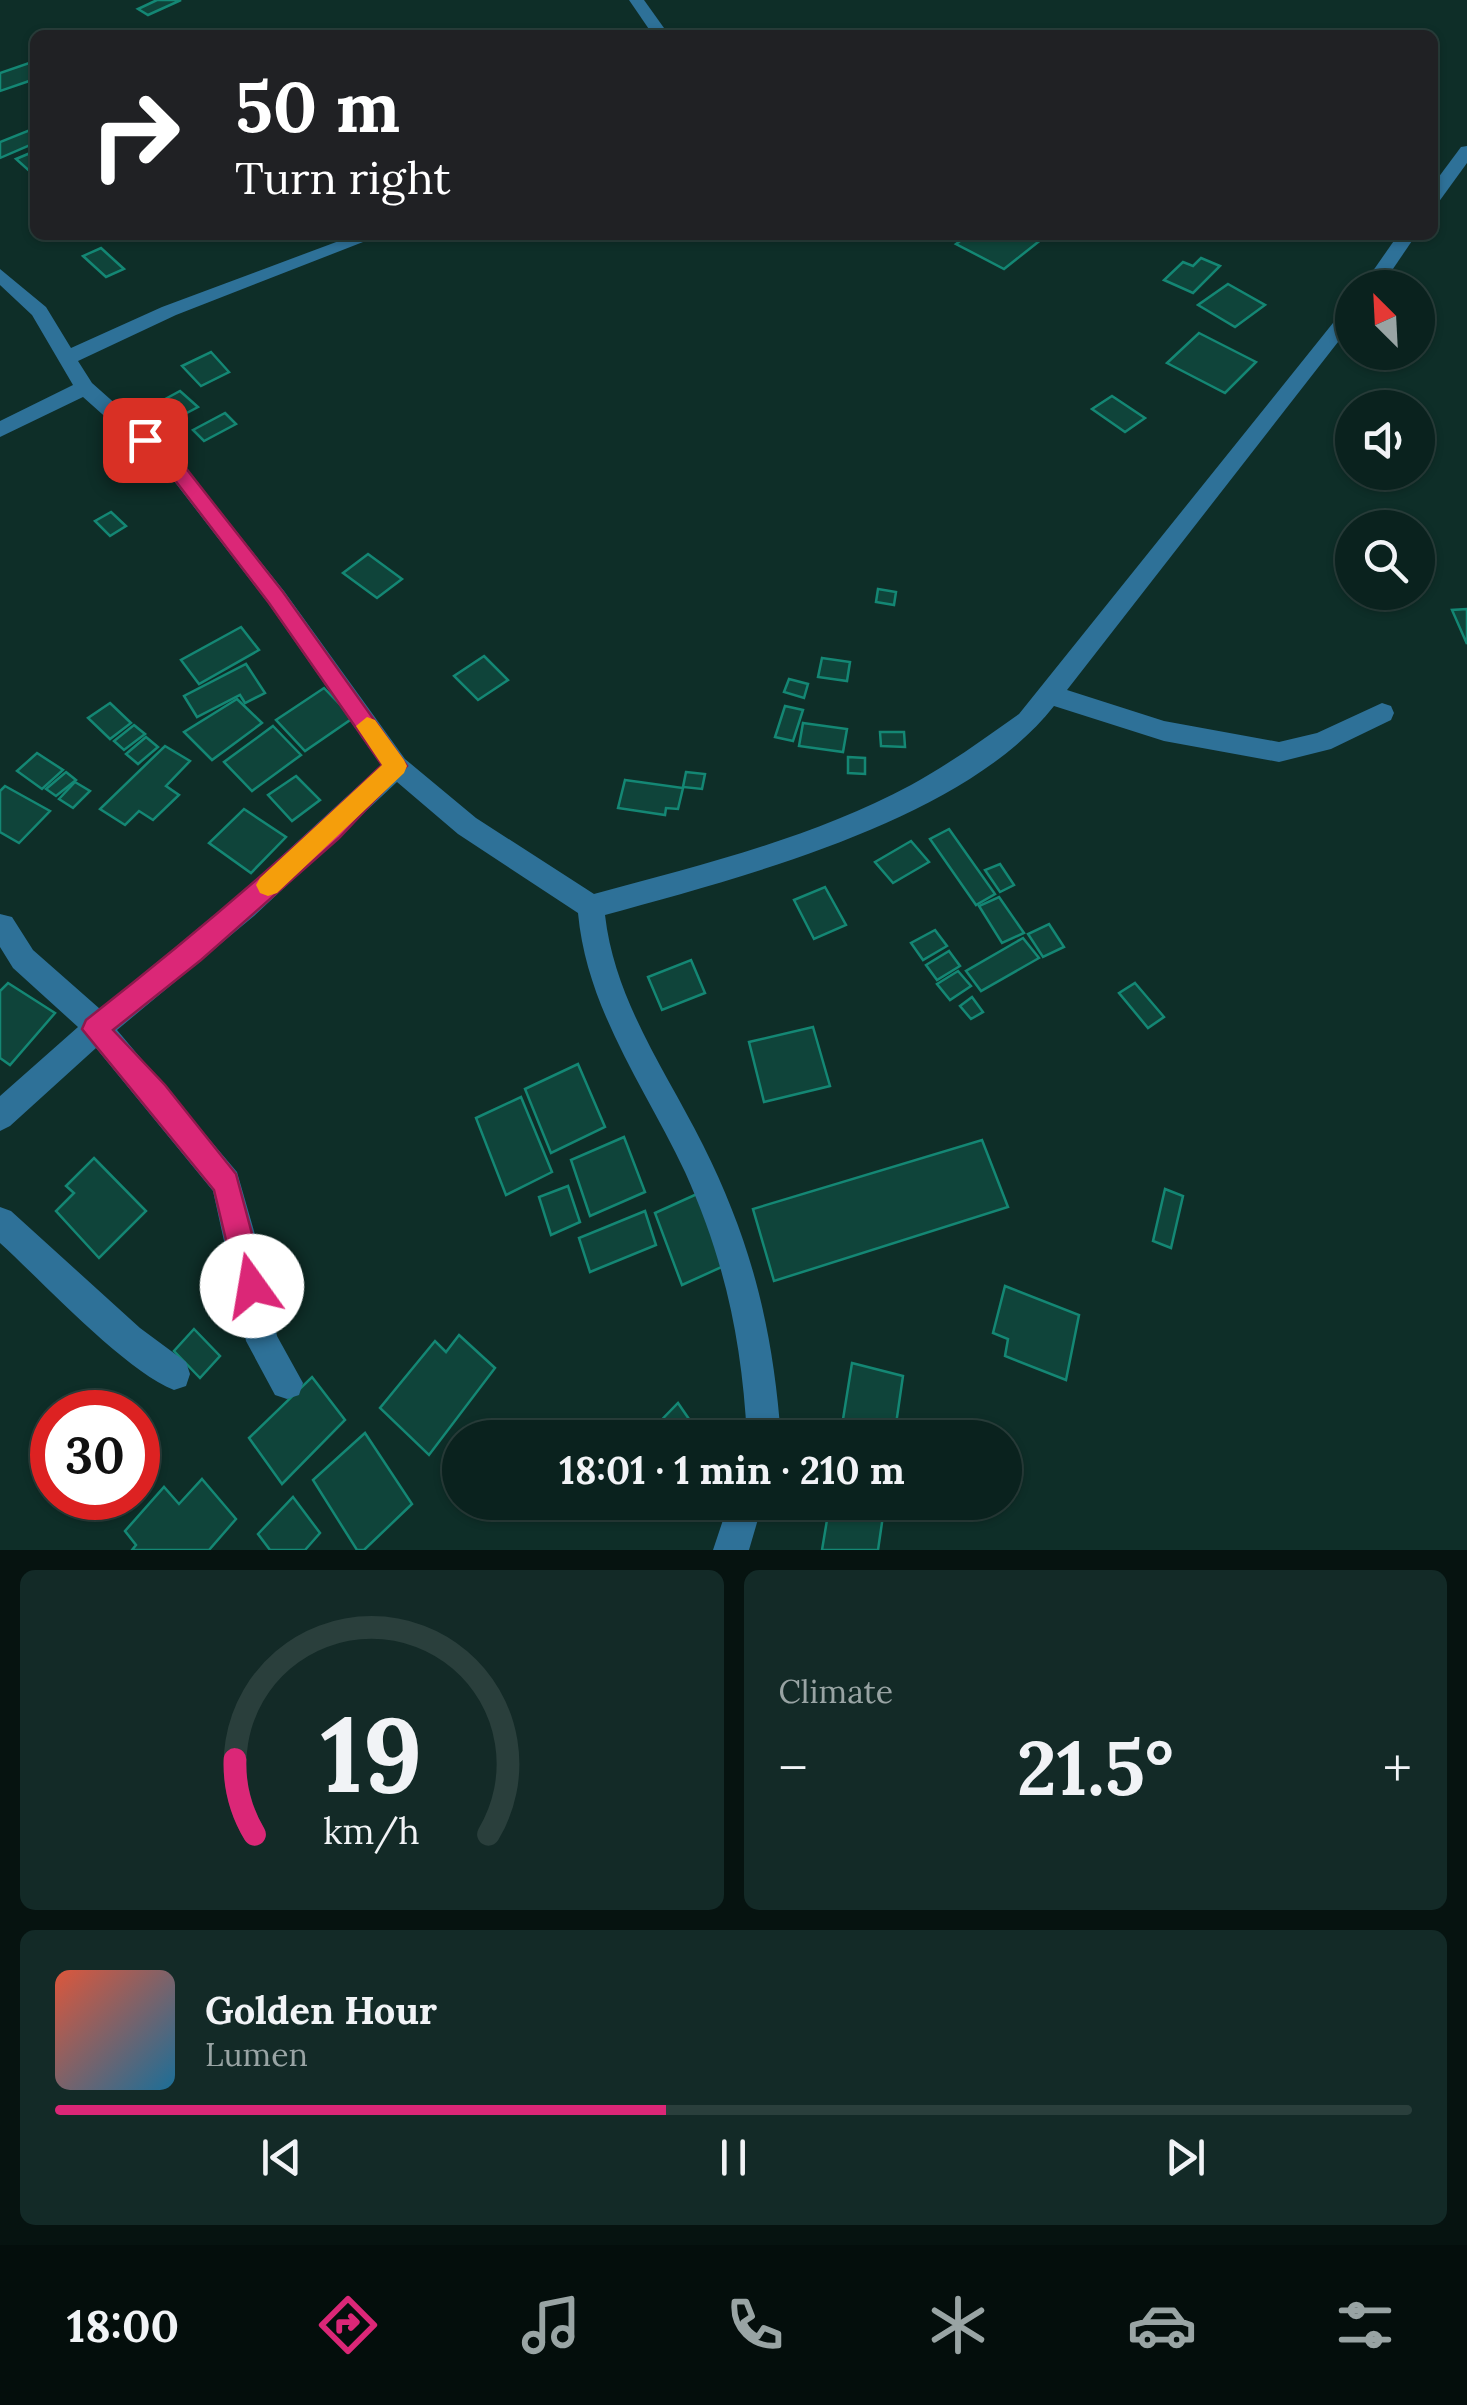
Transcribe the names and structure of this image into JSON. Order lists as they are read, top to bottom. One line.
{"north":"top left","page":{"turn":["50 m","Turn right"],"limit":"30","trip":"18:01 · 1 min · 210 m","tile":"Climate","heat":["−","21.5°","+"],"song":["Golden Hour","Lumen"],"tabs":"18:00","gauge":["19","km/h"]}}
